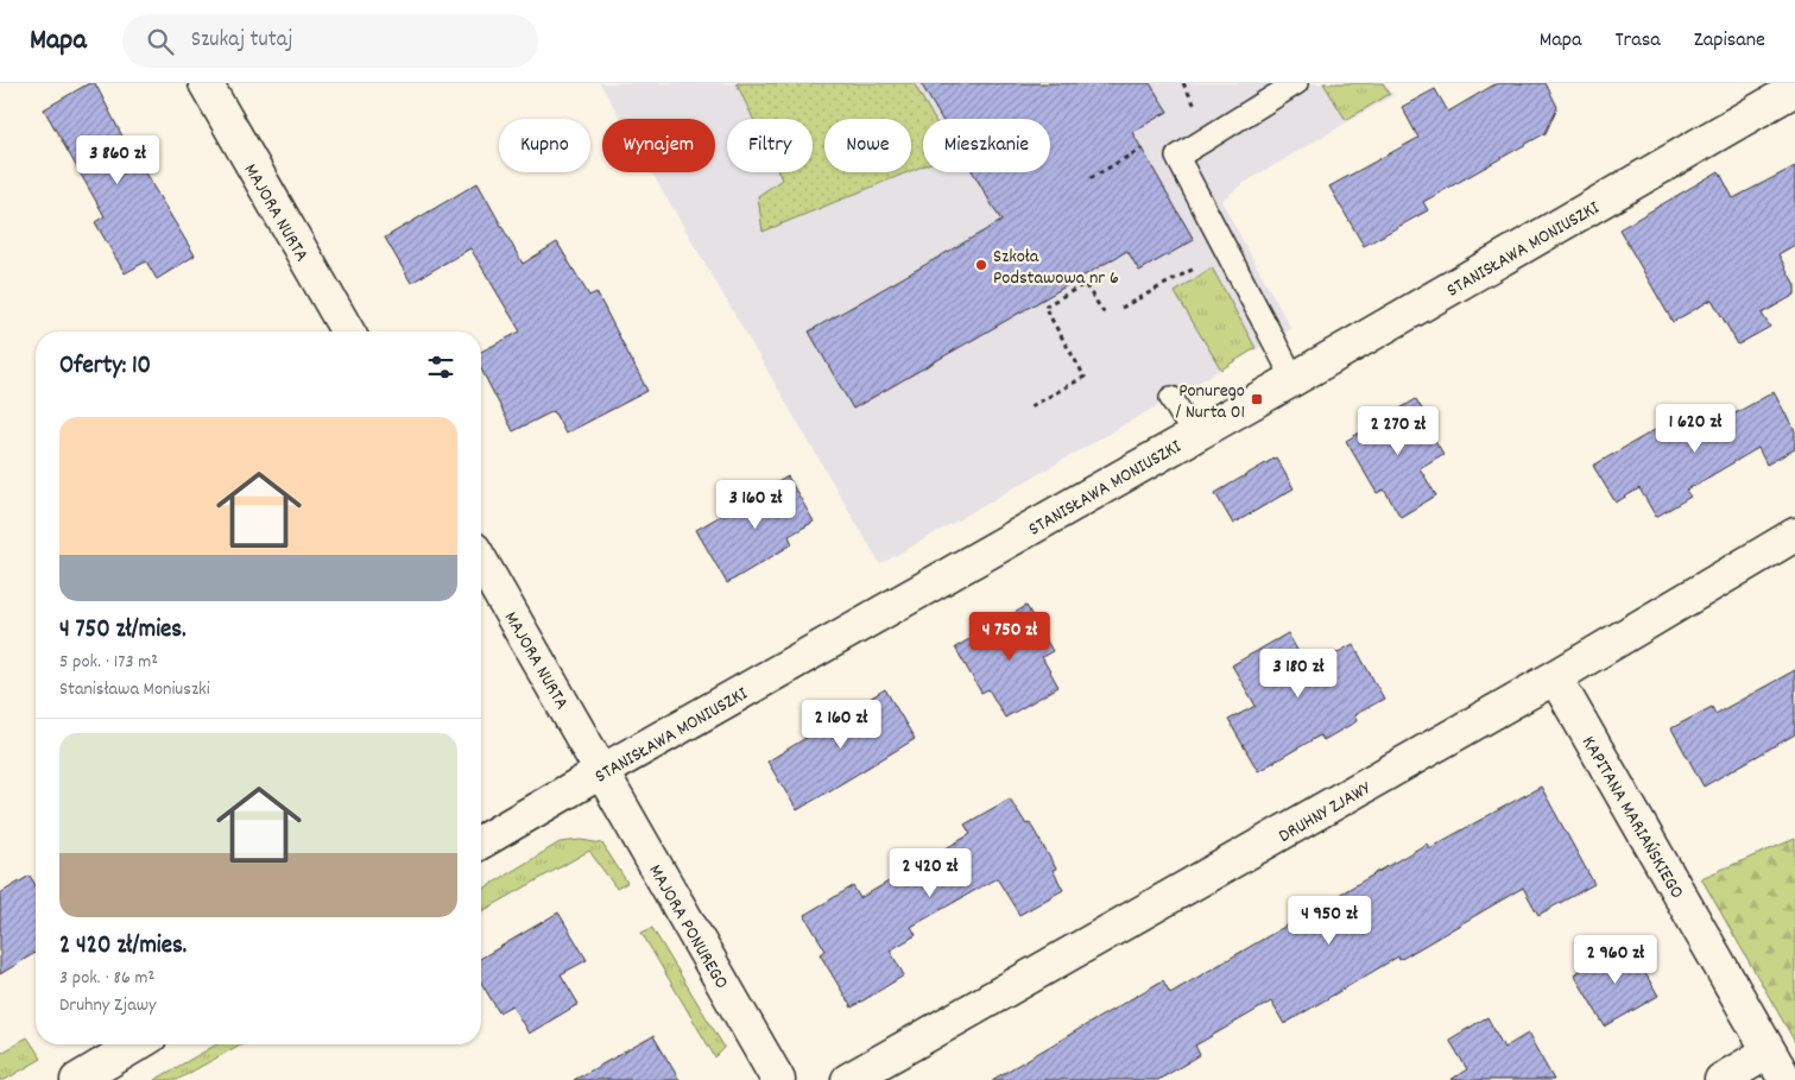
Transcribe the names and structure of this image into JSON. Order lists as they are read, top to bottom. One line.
{"streets":{"street":["MAJORA NURTA","STANISŁAWA MONIUSZKI","DRUHNY ZJAWY","KAPITANA MARIAŃSKIEGO","MAJORA PONUREGO"]},"crossings":[["MAJORA NURTA","STANISŁAWA MONIUSZKI"],["MAJORA NURTA","MAJORA PONUREGO"],["STANISŁAWA MONIUSZKI","MAJORA PONUREGO"],["DRUHNY ZJAWY","KAPITANA MARIAŃSKIEGO"]],"places":{"other":["Szkoła Podstawowa nr 6"],"transit":["Ponurego / Nurta 01"]},"page":{"header":"Mapa","search":"Szukaj tutaj","nav":["Mapa","Trasa","Zapisane"],"chip":["Kupno","Wynajem","Filtry","Nowe","Mieszkanie"],"price":["3 860 zł","1 620 zł","2 270 zł","3 160 zł","4 750 zł","3 180 zł","2 160 zł","2 420 zł","4 950 zł","2 960 zł"],"heading":"Oferty: 10","list":[{"name":"4 750 zł/mies.","note":"5 pok. · 173 m² · Stanisława Moniuszki"},{"name":"2 420 zł/mies.","note":"3 pok. · 86 m² · Druhny Zjawy"}]}}
